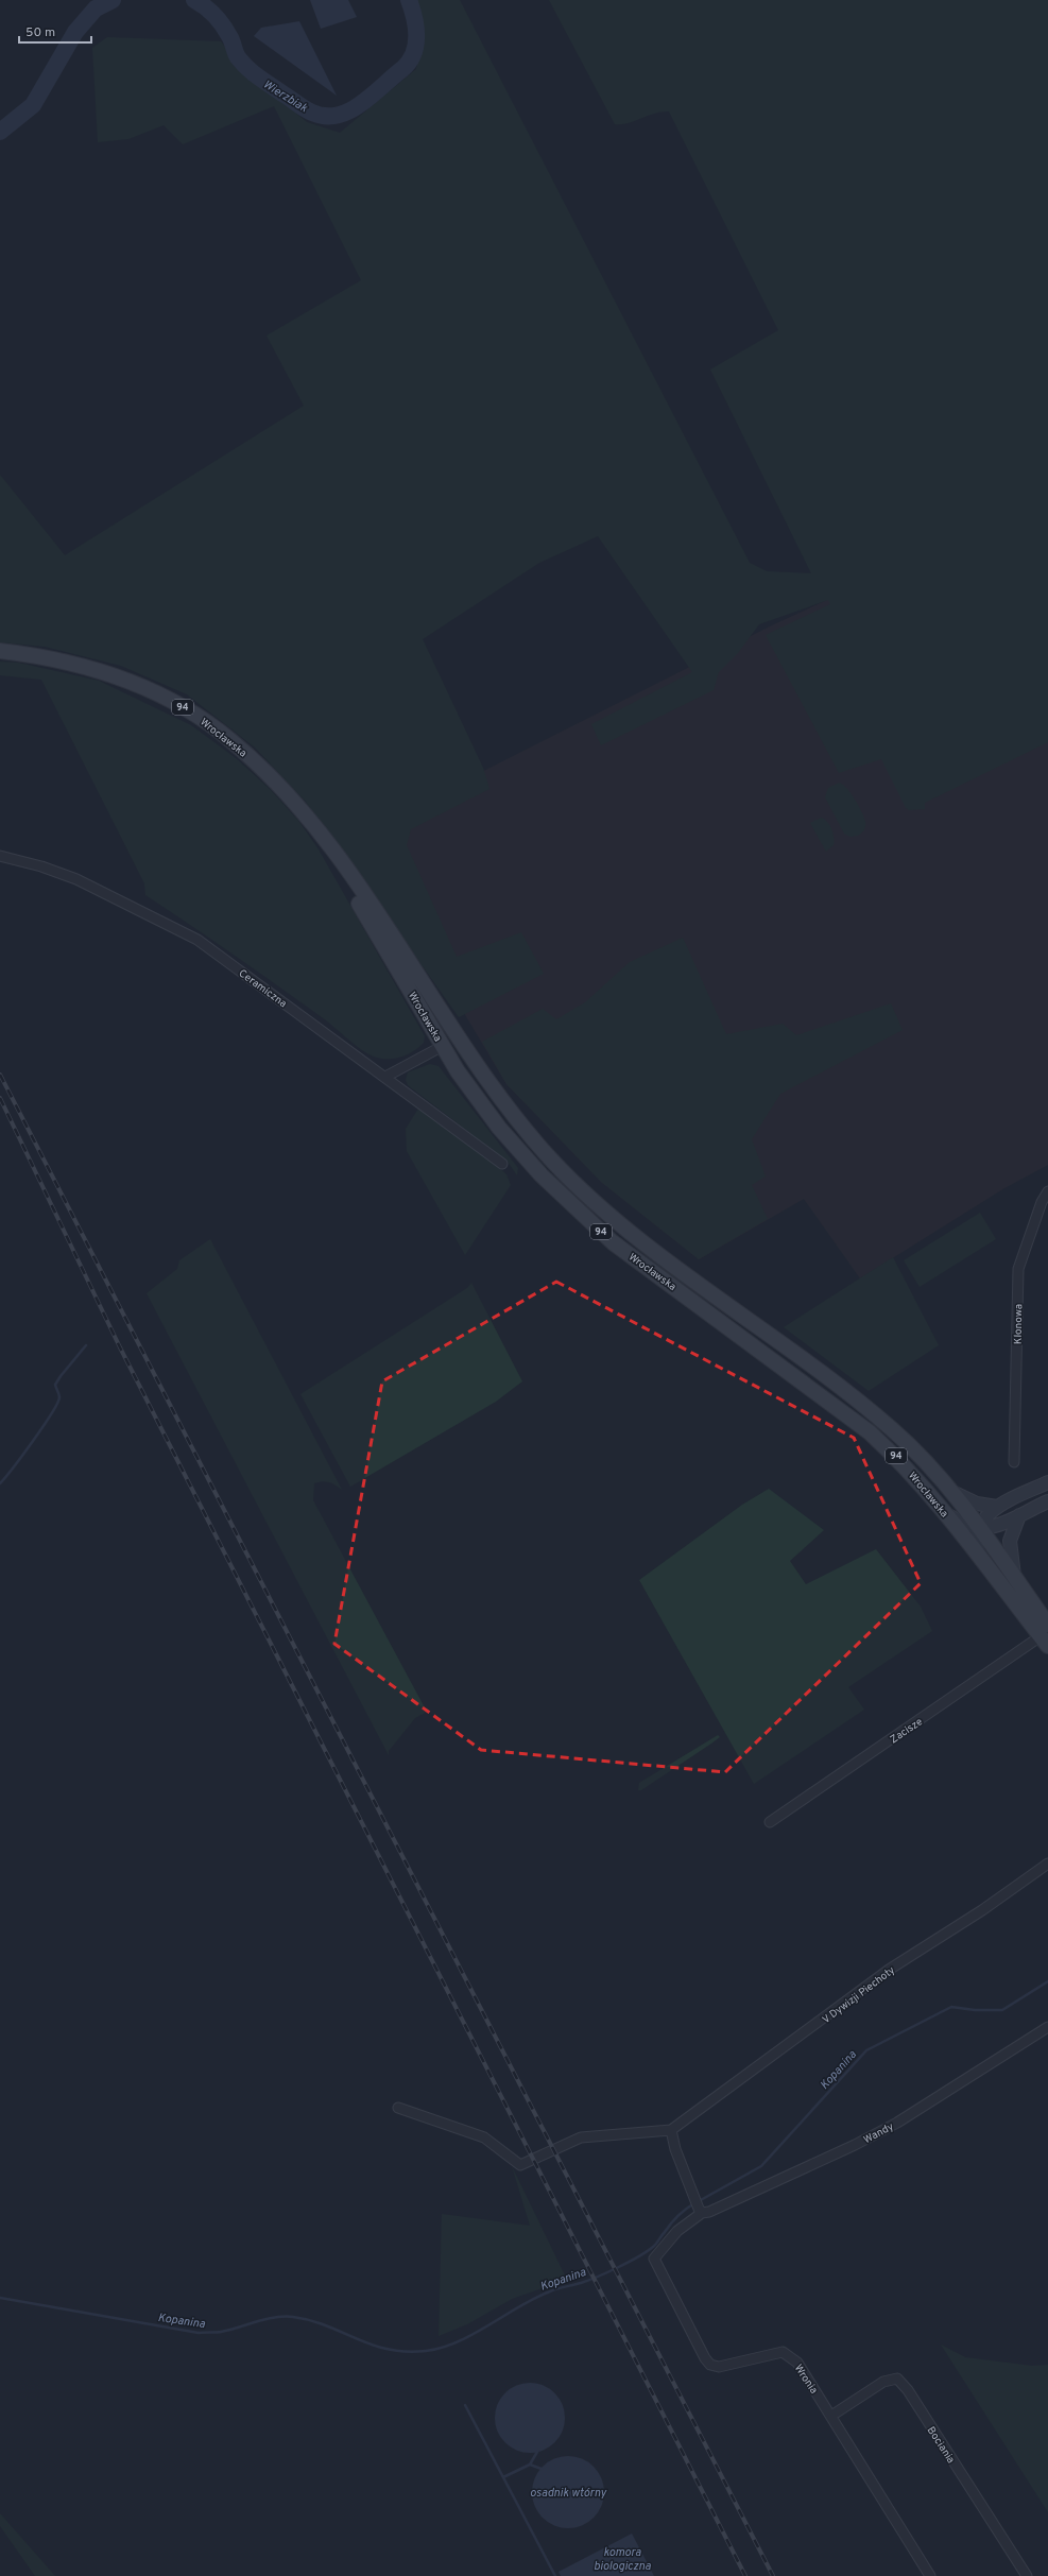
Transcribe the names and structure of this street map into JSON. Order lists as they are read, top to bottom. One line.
{"streets":{"main road":["94","Wrocławska"],"street":["Ceramiczna","Klonowa","Zacisze","V Dywizji Piechoty","Wandy","Wronia","Bociania"]},"crossings":[["Wrocławska","Zacisze"],["Wandy","Wronia"],["Wronia","Bociania"]],"water":["Wierzbiak","Kopanina","osadnik wtórny","komora biologiczna"],"scale_bar":"50 m"}
